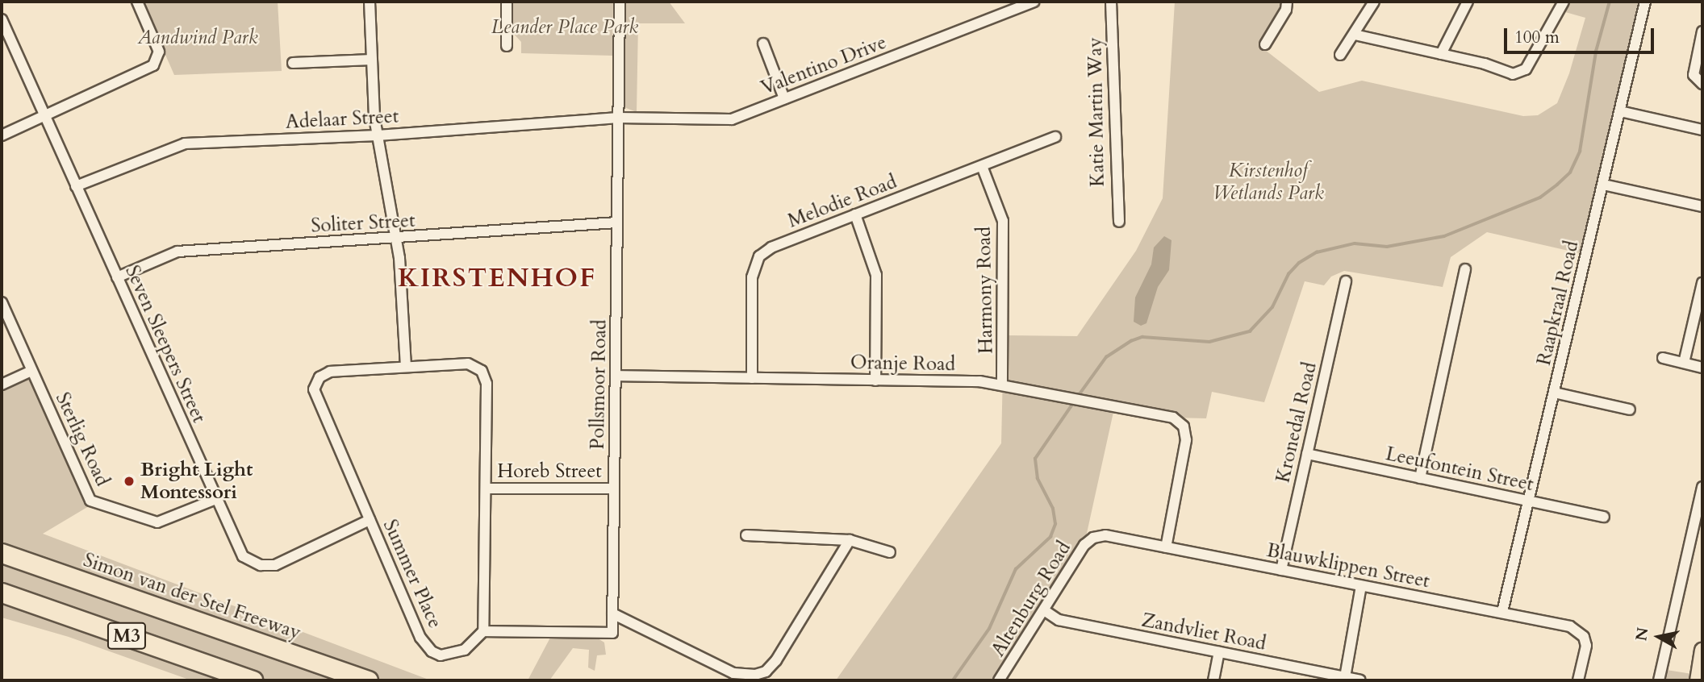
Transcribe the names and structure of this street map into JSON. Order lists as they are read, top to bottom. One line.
{"streets":{"highway":["Simon van der Stel Freeway","M3"],"street":["Valentino Drive","Katie Martin Way","Adelaar Street","Melodie Road","Soliter Street","Harmony Road","Raapkraal Road","Seven Sleepers Street","Oranje Road","Pollsmoor Road","Kronedal Road","Sterlig Road","Leeufontein Street","Horeb Street","Blauwklippen Street","Summer Place","Altenburg Road","Zandvliet Road"]},"crossings":[["Valentino Drive","Adelaar Street"],["Valentino Drive","Pollsmoor Road"],["Adelaar Street","Seven Sleepers Street"],["Adelaar Street","Pollsmoor Road"],["Melodie Road","Harmony Road"],["Melodie Road","Oranje Road"],["Soliter Street","Seven Sleepers Street"],["Soliter Street","Pollsmoor Road"],["Harmony Road","Oranje Road"],["Raapkraal Road","Leeufontein Street"],["Raapkraal Road","Blauwklippen Street"],["Seven Sleepers Street","Sterlig Road"],["Seven Sleepers Street","Summer Place"],["Oranje Road","Pollsmoor Road"],["Oranje Road","Blauwklippen Street"],["Pollsmoor Road","Horeb Street"],["Pollsmoor Road","Summer Place"],["Kronedal Road","Leeufontein Street"],["Kronedal Road","Blauwklippen Street"],["Horeb Street","Summer Place"],["Blauwklippen Street","Altenburg Road"],["Altenburg Road","Zandvliet Road"]],"districts":["KIRSTENHOF"],"parks":["Leander Place Park","Aandwind Park","Kirstenhof Wetlands Park"],"places":["Bright Light Montessori"],"scale_bar":"100 m","north":"left"}
